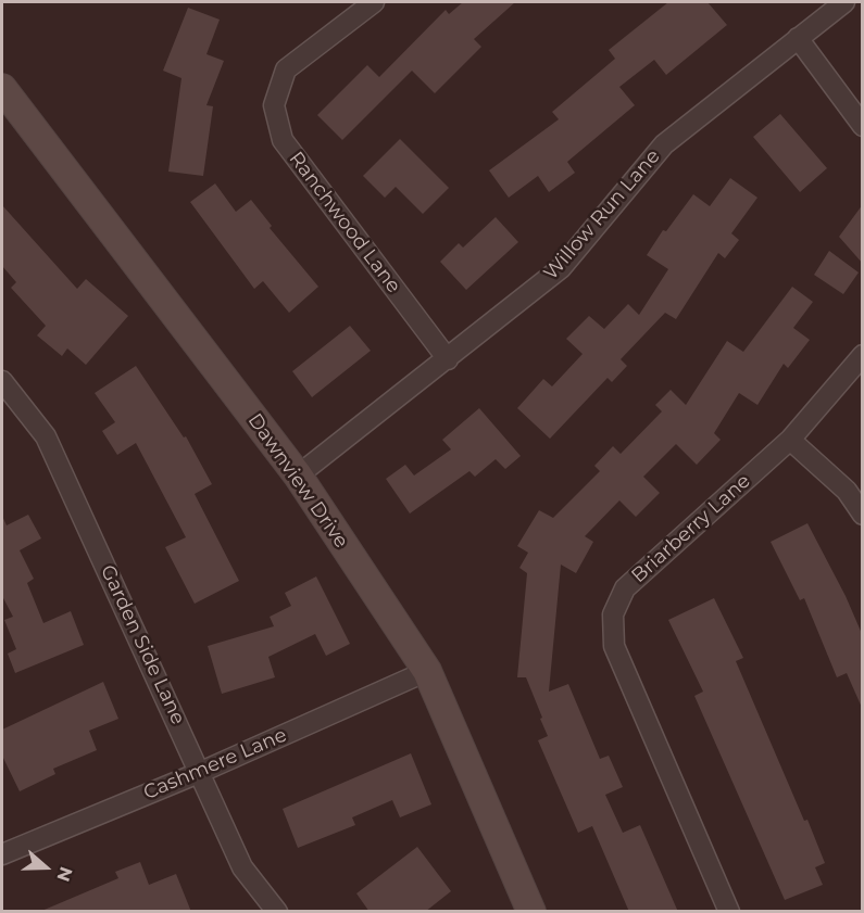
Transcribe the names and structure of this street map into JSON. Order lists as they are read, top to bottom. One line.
{"streets":{"street":["Willow Run Lane","Ranchwood Lane","Dawnview Drive","Briarberry Lane","Garden Side Lane","Cashmere Lane"]},"crossings":[["Willow Run Lane","Ranchwood Lane"],["Willow Run Lane","Dawnview Drive"],["Dawnview Drive","Cashmere Lane"],["Garden Side Lane","Cashmere Lane"]],"north":"right"}
